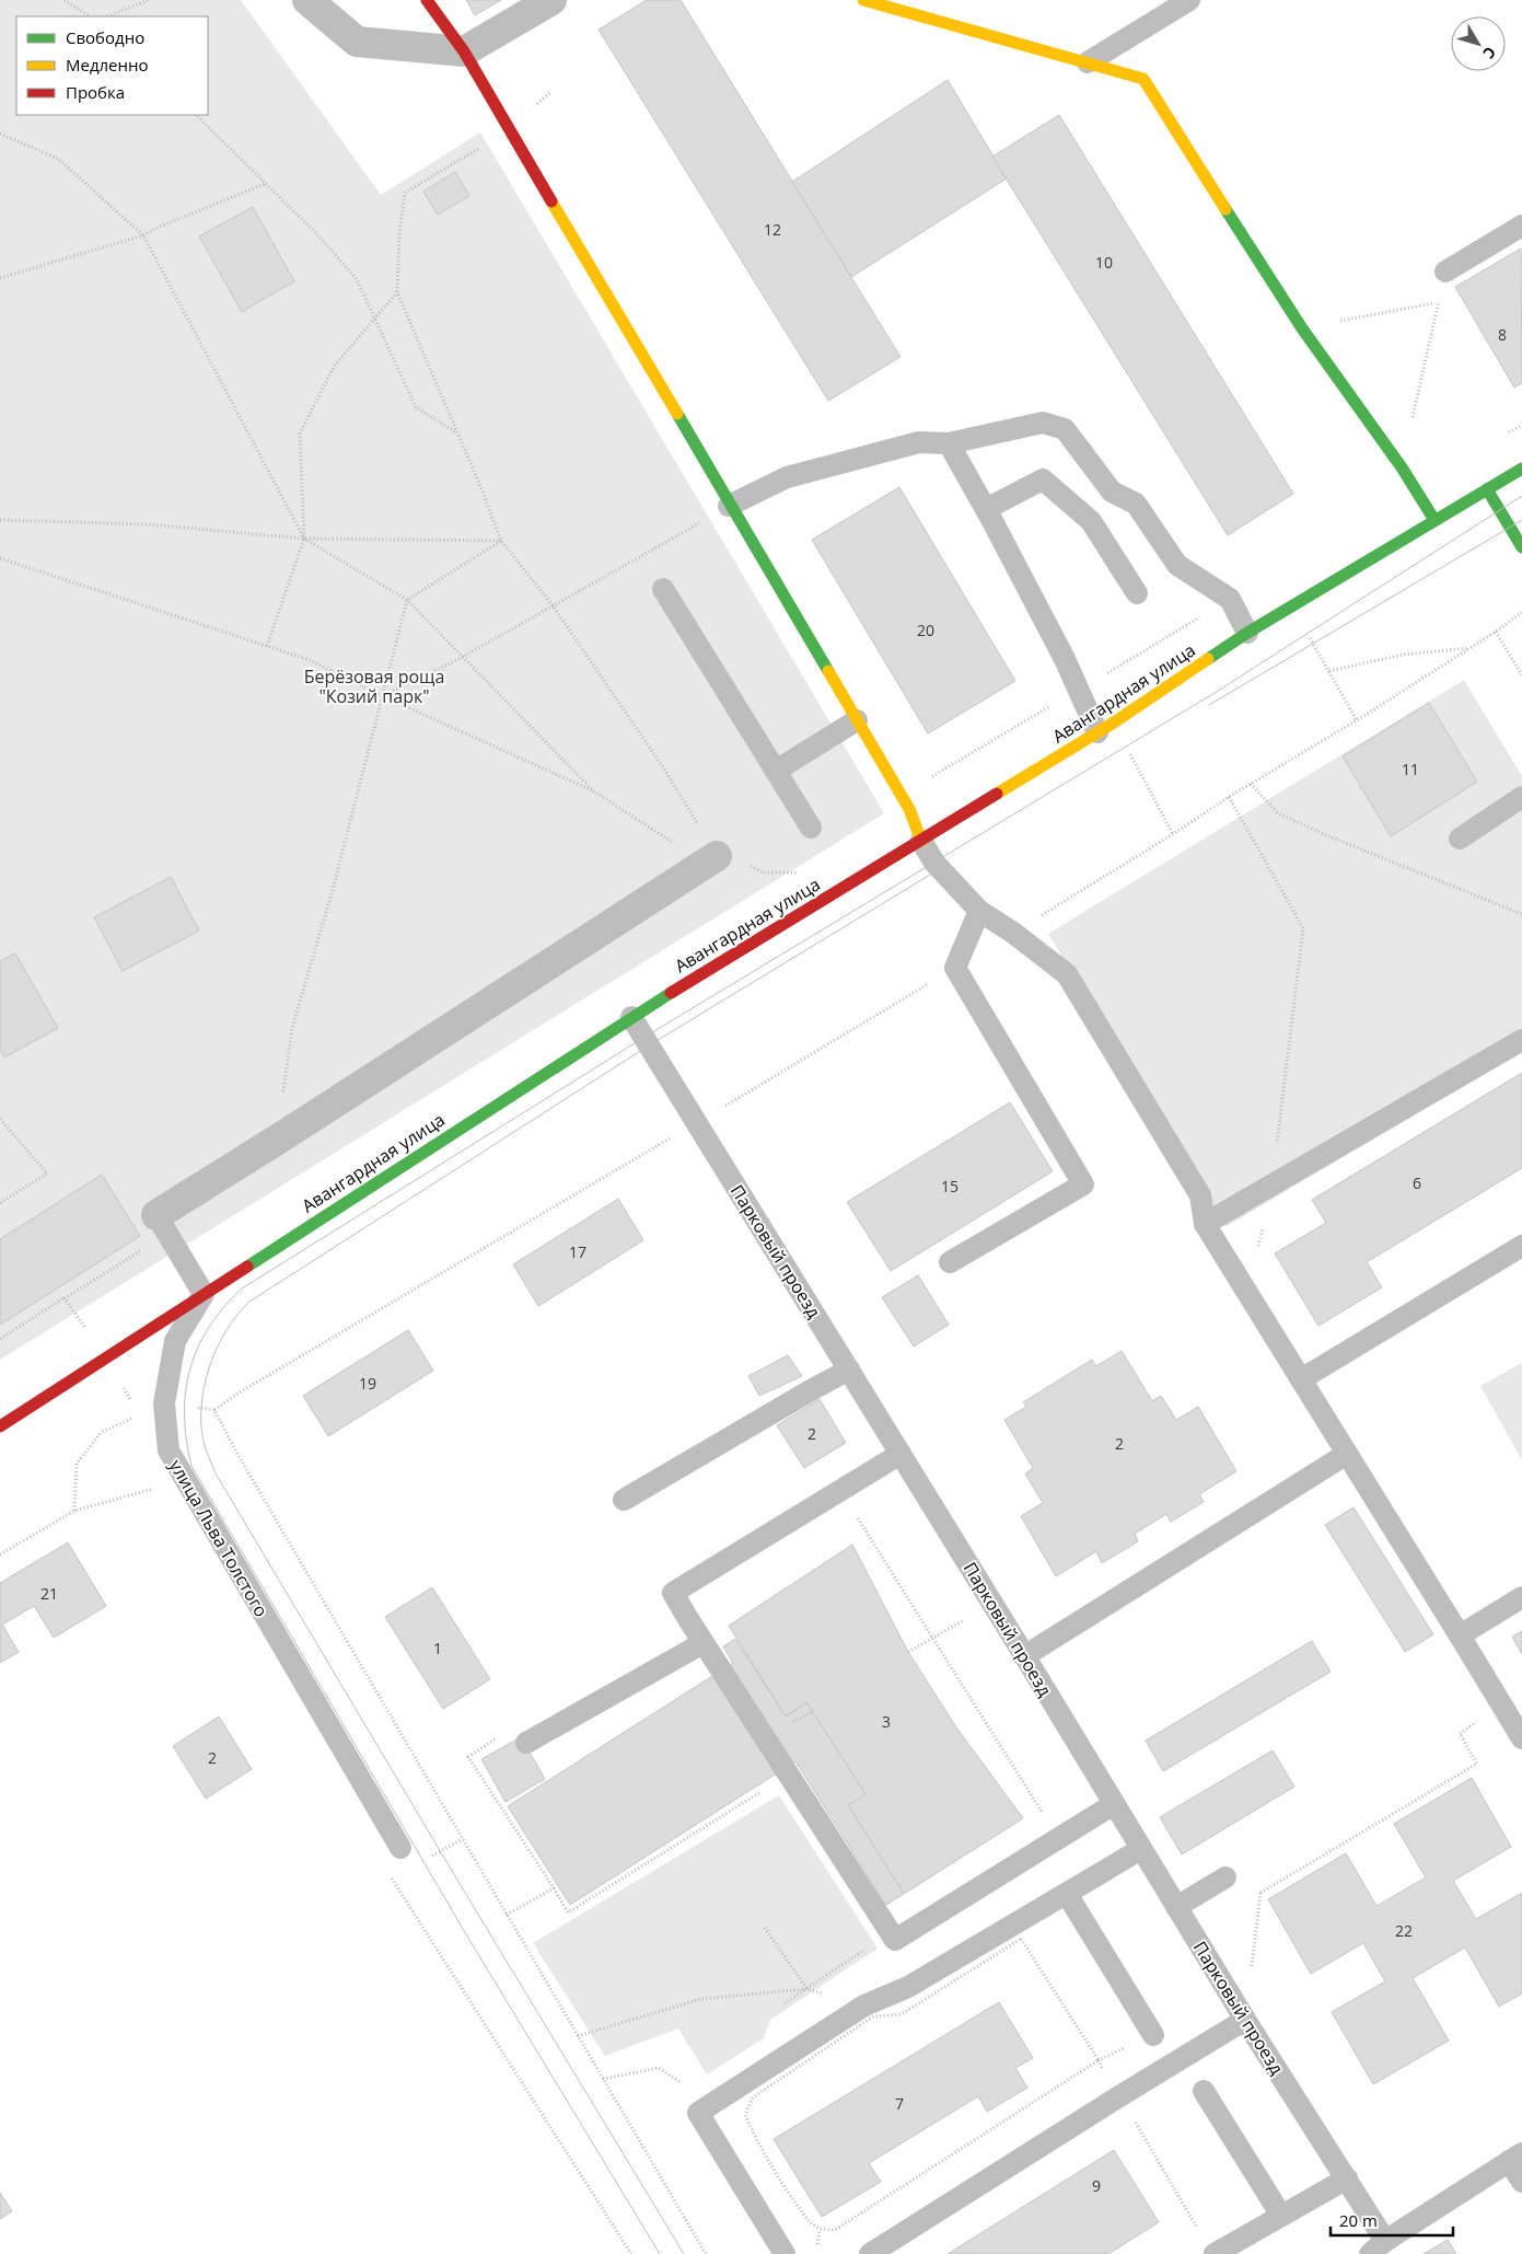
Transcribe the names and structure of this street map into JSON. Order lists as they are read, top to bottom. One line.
{"streets":{"street":["Авангардная улица"],"lane":["Парковый проезд","улица Льва Толстого"]},"crossings":[["Авангардная улица","Парковый проезд"],["Авангардная улица","улица Льва Толстого"]],"parks":["Берёзовая роща \"Козий парк\""],"house_numbers":["12","10","8","20","11","6","15","17","19","2","2","21","1","3","2","22","7","9"],"legend":["Свободно","Медленно","Пробка"],"scale_bar":"20 m","north":"bottom right"}
